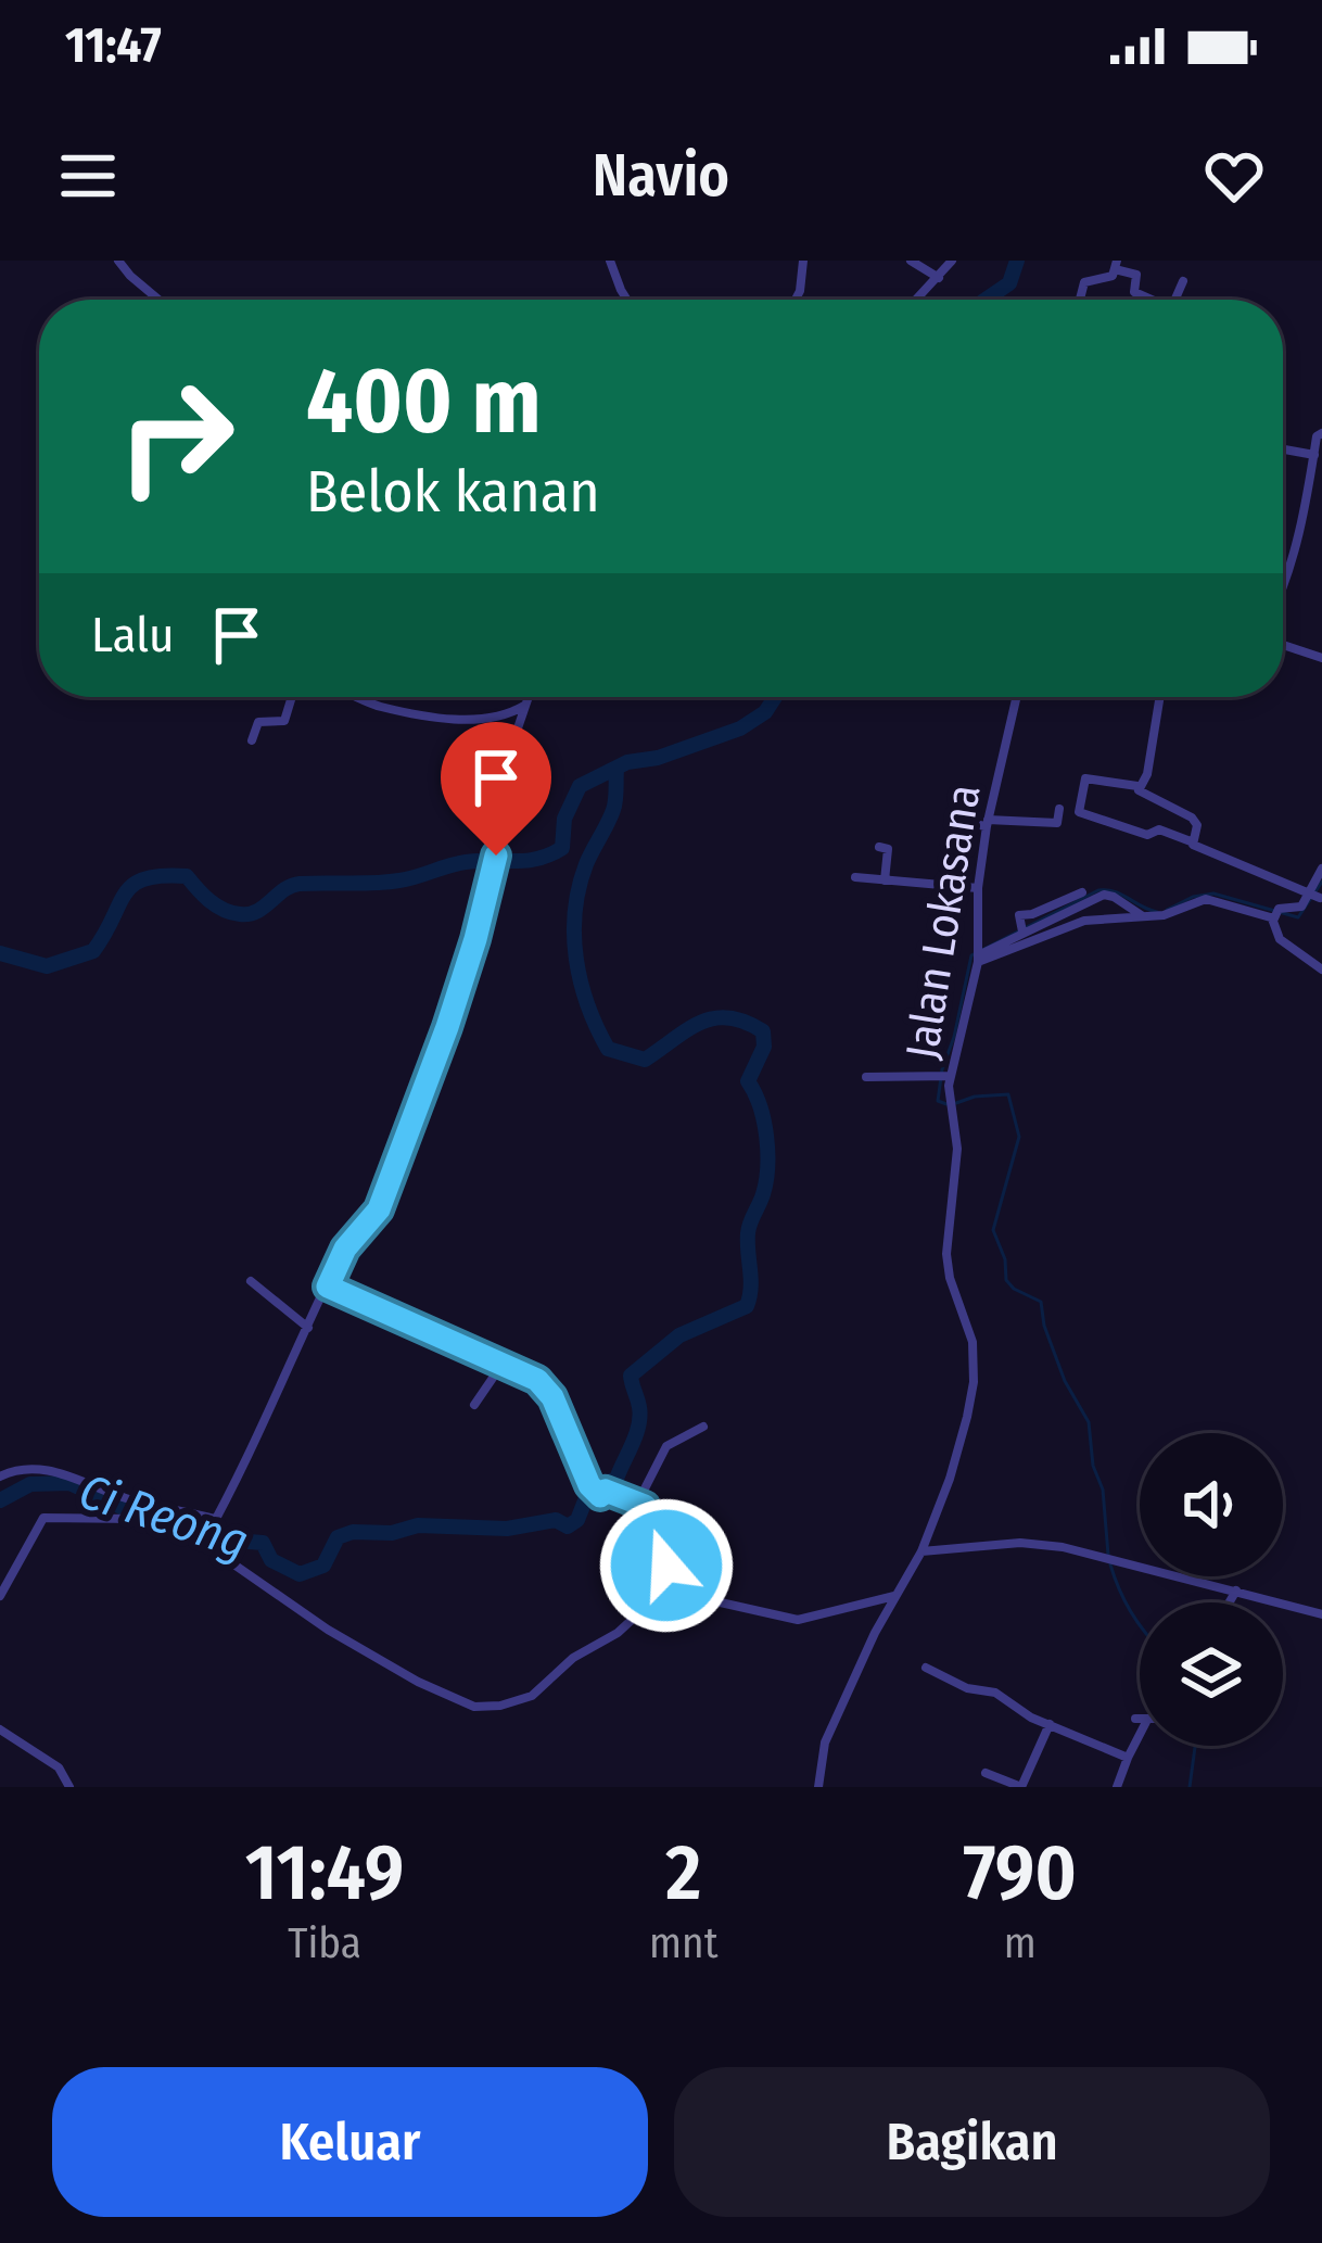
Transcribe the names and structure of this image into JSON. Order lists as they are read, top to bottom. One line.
{"streets":{"street":["Jalan Lokasana"]},"water":["Ci Reong"],"page":{"status":"11:47","header":"Navio","turn":["400 m","Belok kanan"],"then":"Lalu","eta":["11:49","Tiba","2","mnt","790","m"],"buttons":["Keluar","Bagikan"]}}
